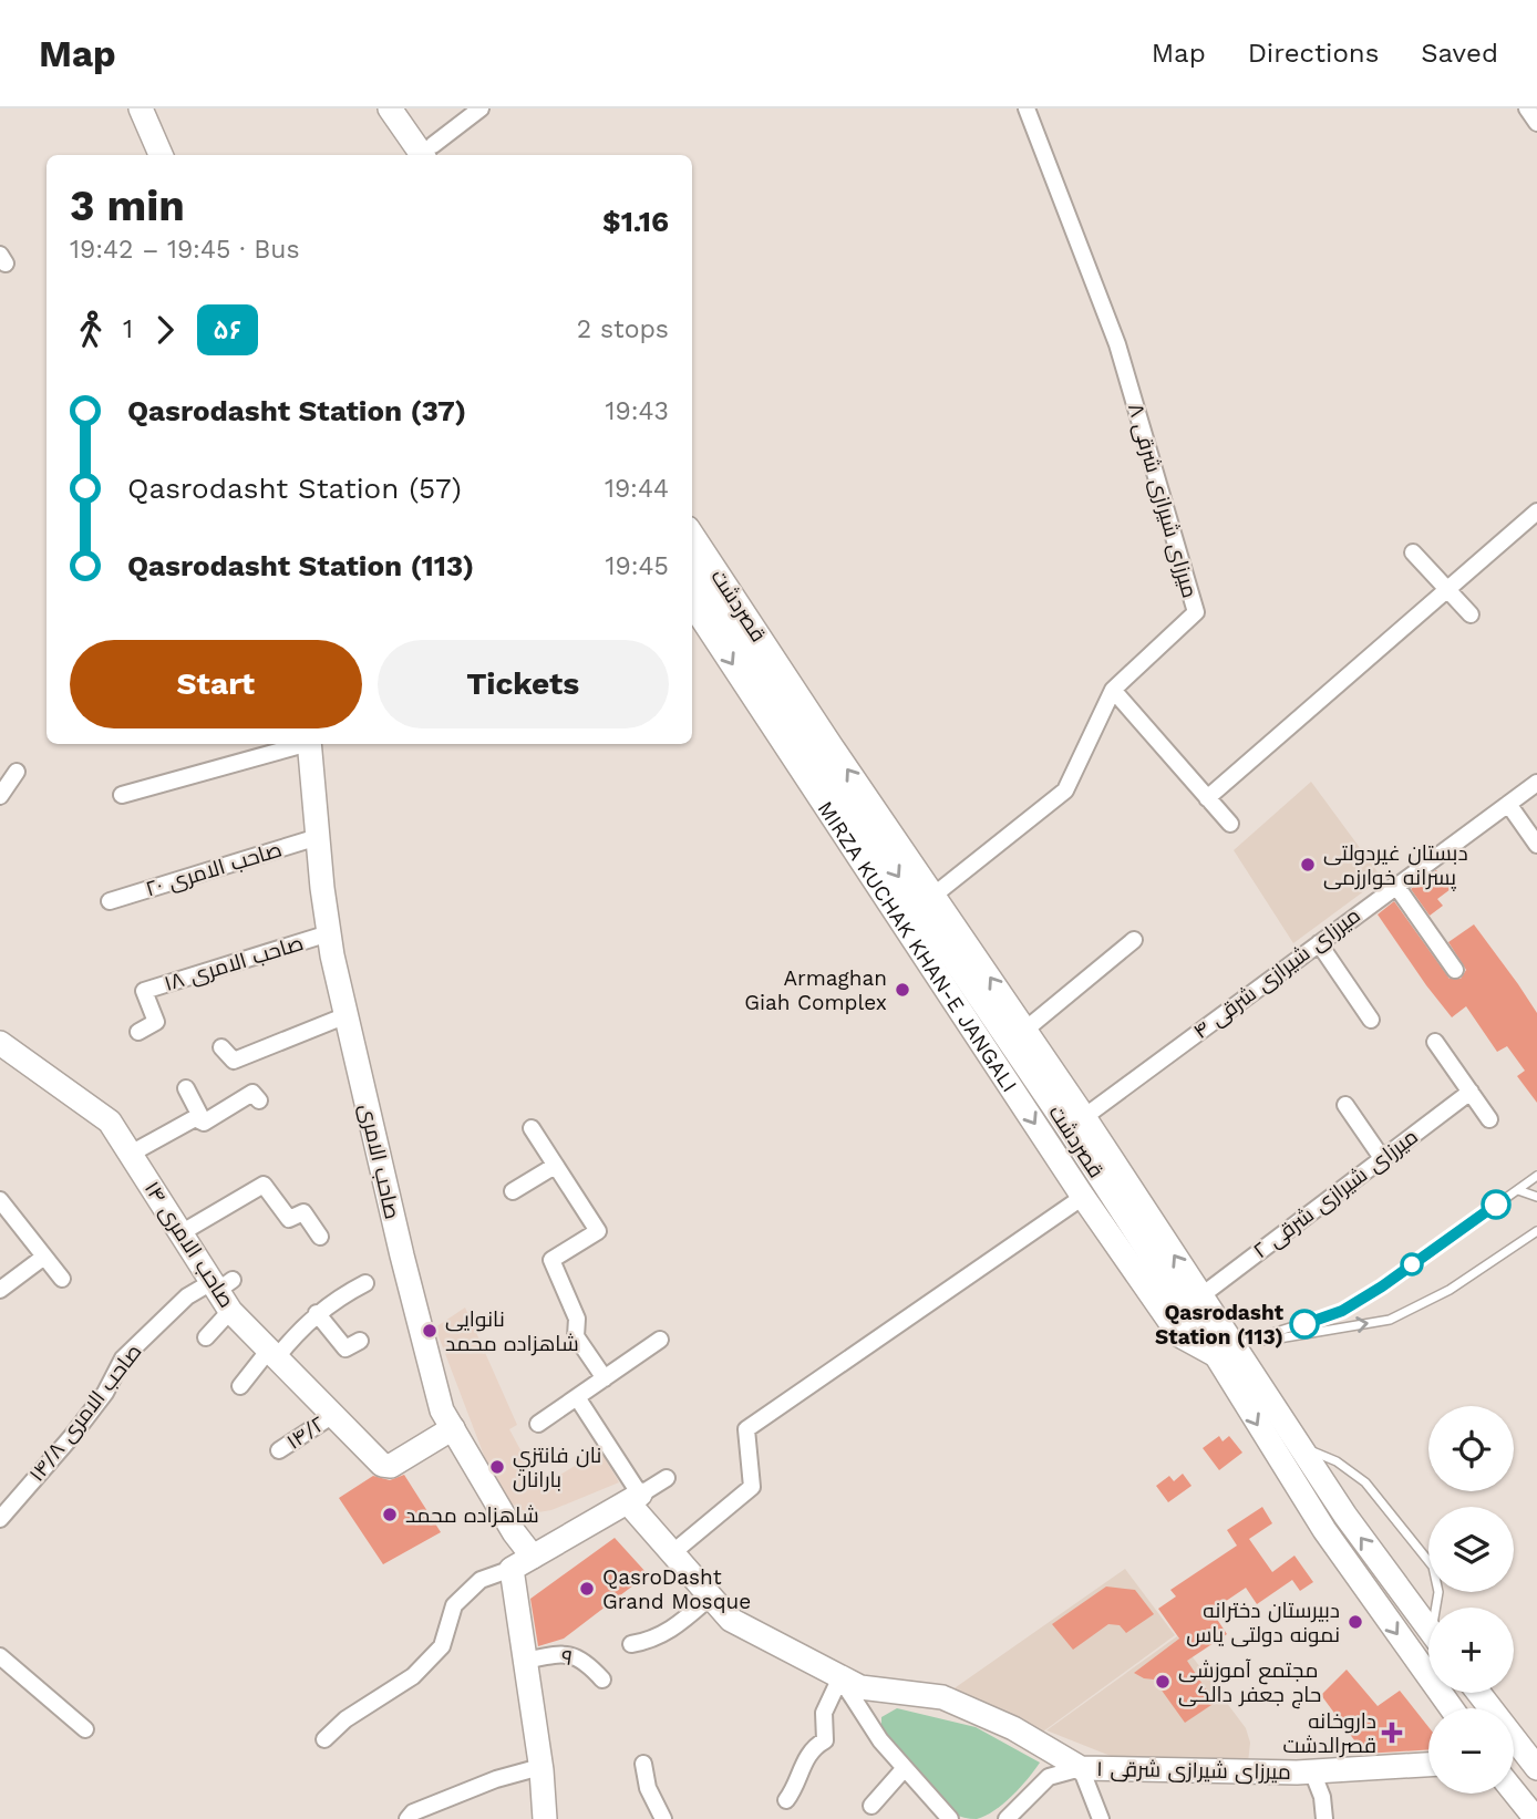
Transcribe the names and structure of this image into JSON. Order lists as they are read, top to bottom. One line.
{"streets":{"main road":["قصردشت","MIRZA KUCHAK KHAN-E JANGALI","صاحب الامری","۱۴ صاحب الامری","۱ میرزای شیرازی شرقی"],"street":["۸ میرزای شیرازی شرقی","۲۰ صاحب الامری","۱۸ صاحب الامری","۴ میرزای شیرازی شرقی","۲ میرزای شیرازی شرقی","صاحب الامری ۱۴/۸","۱۴/۲","۹"]},"crossings":[["۸ میرزای شیرازی شرقی","قصردشت"],["قصردشت","MIRZA KUCHAK KHAN-E JANGALI"],["قصردشت","۴ میرزای شیرازی شرقی"],["قصردشت","۲ میرزای شیرازی شرقی"],["۲۰ صاحب الامری","صاحب الامری"],["۱۸ صاحب الامری","صاحب الامری"],["صاحب الامری","۱۴ صاحب الامری"],["۱۴ صاحب الامری","صاحب الامری ۱۴/۸"],["۱۴ صاحب الامری","۱۴/۲"]],"one_way":["MIRZA KUCHAK KHAN-E JANGALI"],"places":{"other":["دبستان غیردولتی پسرانه خوارزمی","Armaghan Giah Complex","Qasrodasht Station (113)","نانوایی شاهزاده محمد","نان فانتزي بارانان","شاهزاده محمد","QasroDasht Grand Mosque","دبیرستان دخترانه نمونه دولتی یاس","مجتمع آموزشی حاج جعفر دالکی"],"health":["داروخانه قصرالدشت"]},"lines":["bus line ۵۶"],"page":{"header":"Map","nav":["Map","Directions","Saved"],"heading":["3 min","19:42 – 19:45 · Bus","$1.16"],"legs":["1","۵۶","2 stops"],"list":[{"name":"Qasrodasht Station (37)","value":"19:43"},{"name":"Qasrodasht Station (57)","value":"19:44"},{"name":"Qasrodasht Station (113)","value":"19:45"}],"buttons":["Start","Tickets"],"map_buttons":["+","−"]}}
